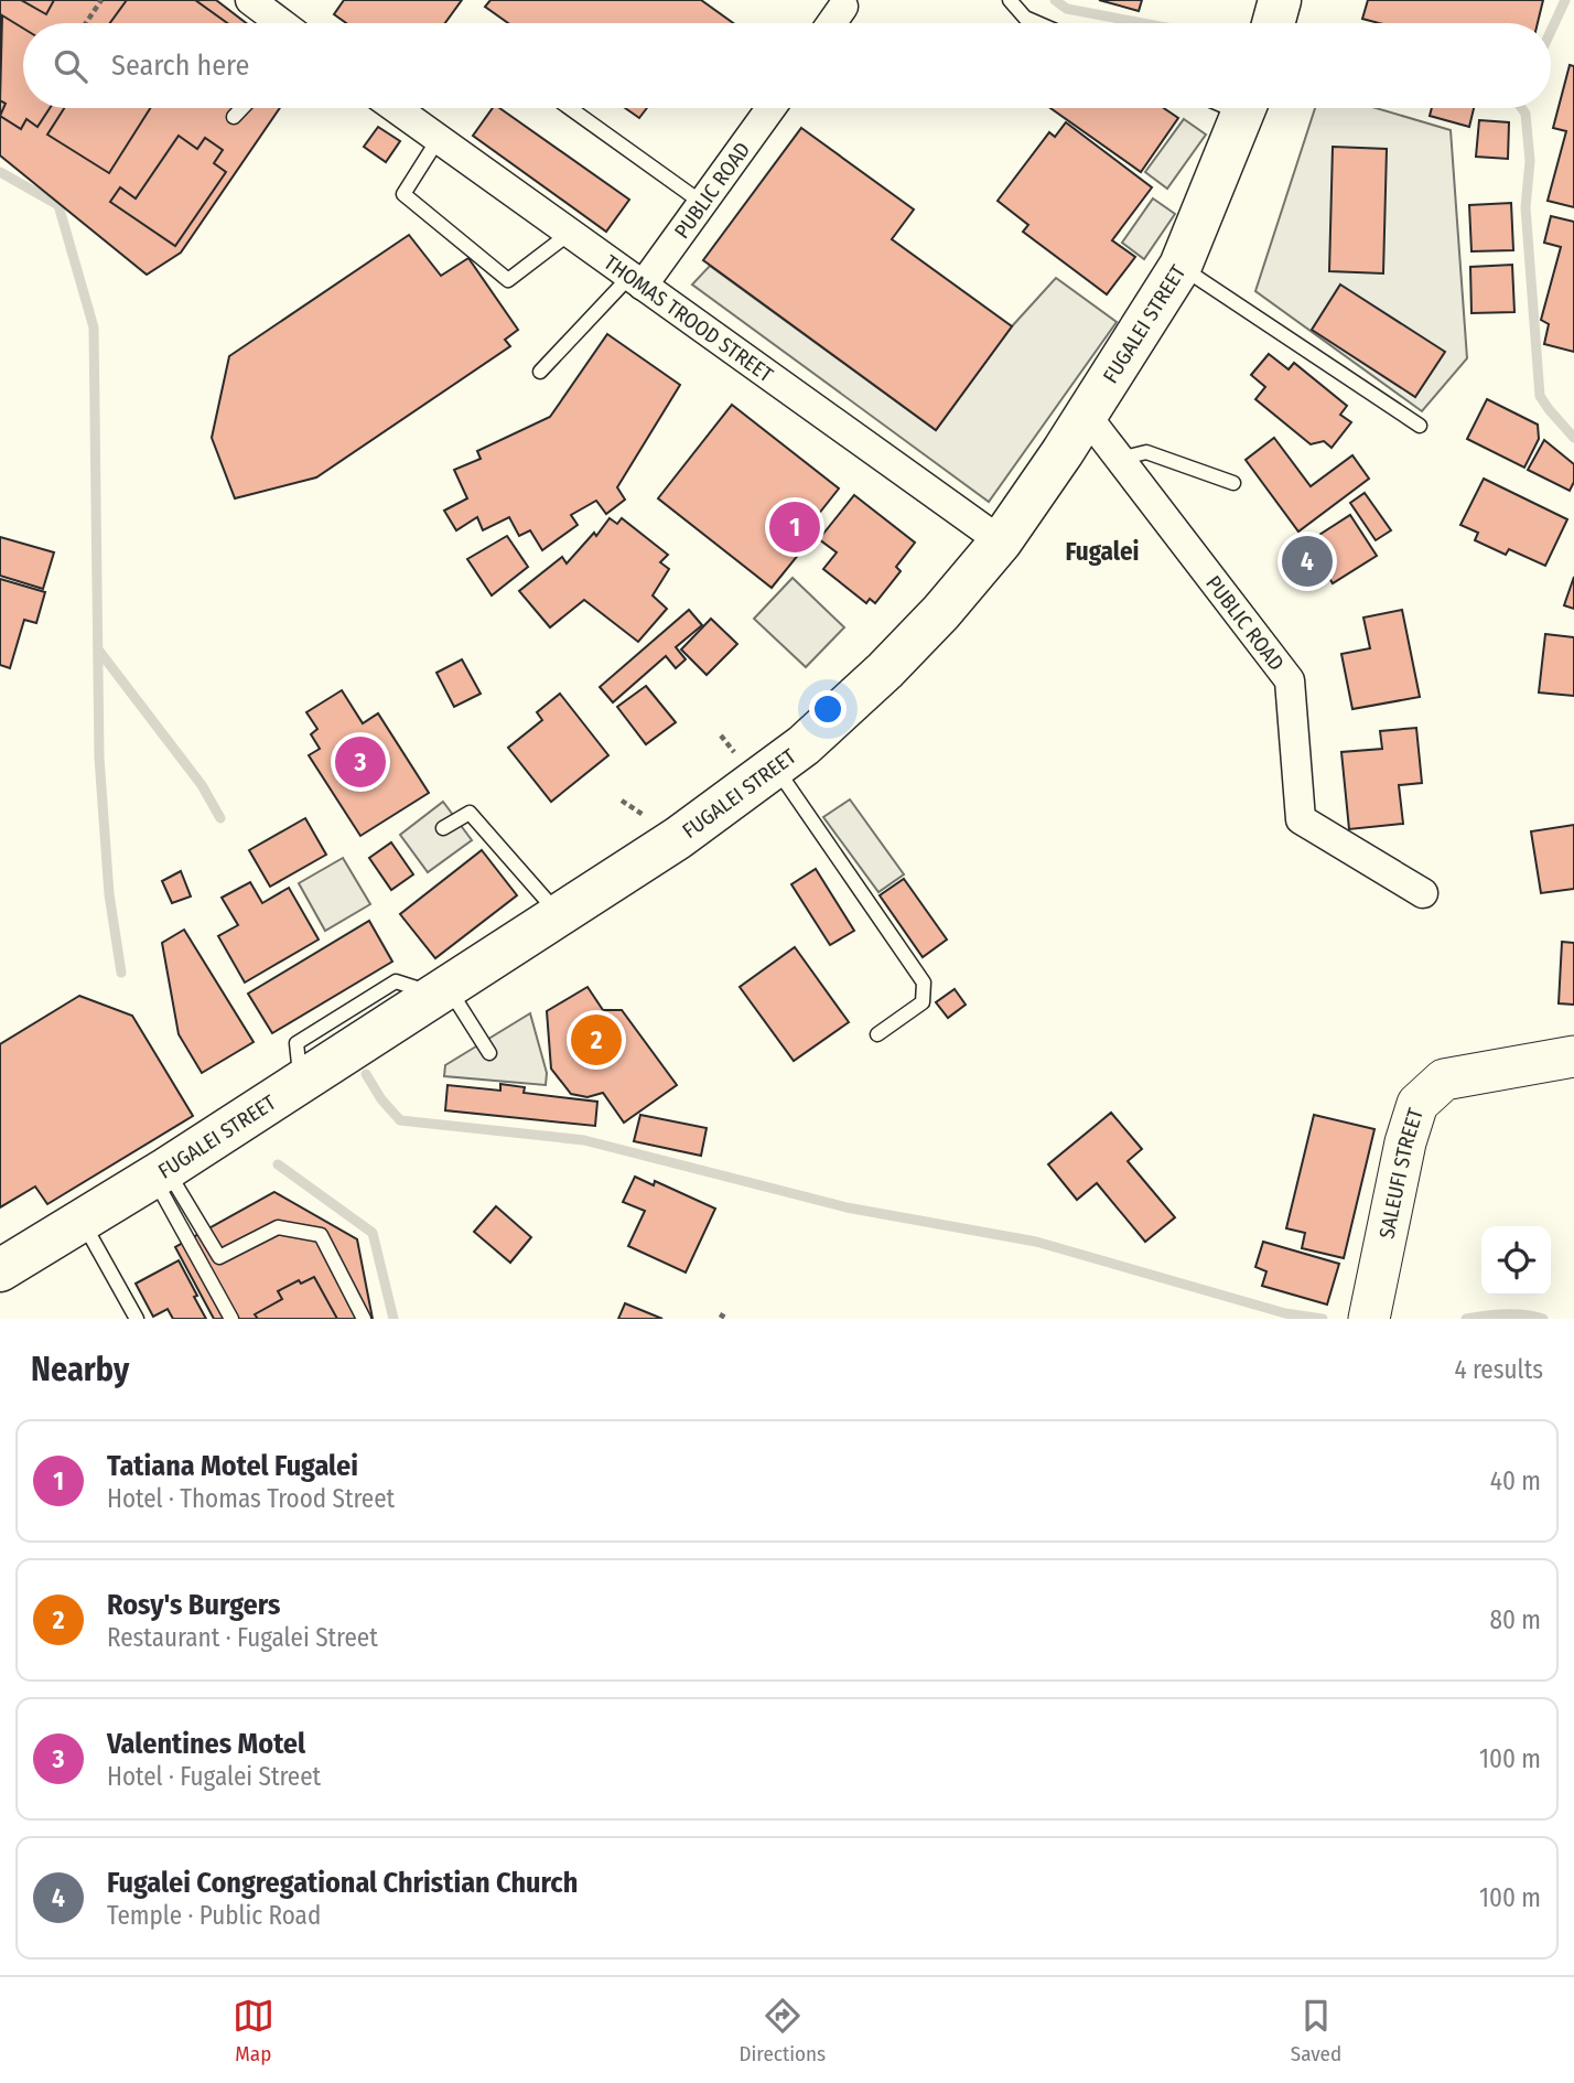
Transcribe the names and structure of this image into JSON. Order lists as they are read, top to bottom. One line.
{"streets":{"main road":["FUGALEI STREET","SALEUFI STREET"],"street":["PUBLIC ROAD","THOMAS TROOD STREET"]},"crossings":[["PUBLIC ROAD","THOMAS TROOD STREET"],["PUBLIC ROAD","FUGALEI STREET"],["THOMAS TROOD STREET","FUGALEI STREET"]],"districts":["Fugalei"],"page":{"search":"Search here","pins":["1","4","3","2"],"heading":["Nearby","4 results"],"list":[{"mark":"1","name":"Tatiana Motel Fugalei","note":"Hotel · Thomas Trood Street","value":"40 m"},{"mark":"2","name":"Rosy's Burgers","note":"Restaurant · Fugalei Street","value":"80 m"},{"mark":"3","name":"Valentines Motel","note":"Hotel · Fugalei Street","value":"100 m"},{"mark":"4","name":"Fugalei Congregational Christian Church","note":"Temple · Public Road","value":"100 m"}],"nav":["Map","Directions","Saved"]}}
